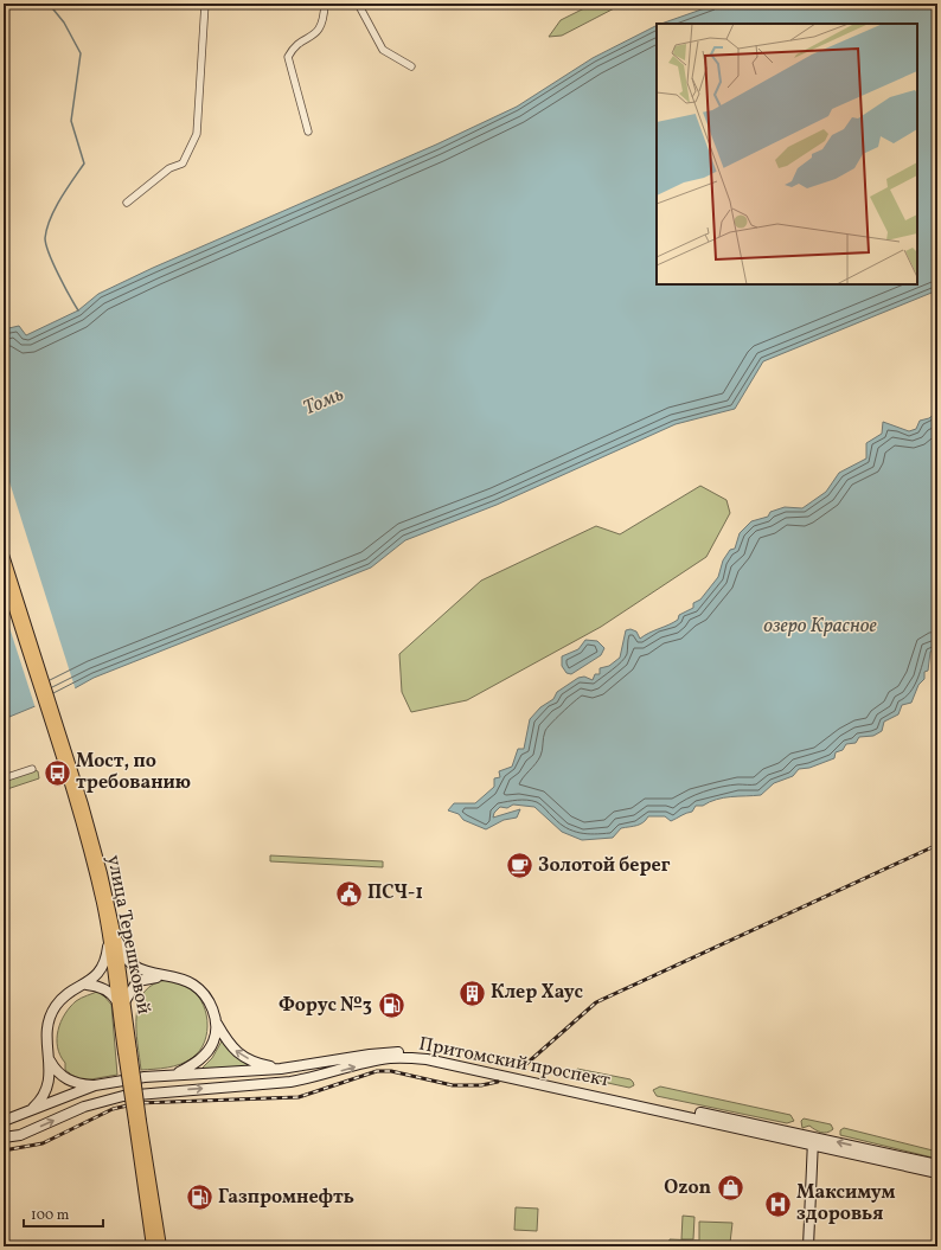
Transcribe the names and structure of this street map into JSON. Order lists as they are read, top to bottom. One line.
{"streets":{"main road":["улица Терешковой","Притомский проспект"]},"water":["Томь","озеро Красное"],"places":{"bus stop":["Мост, по требованию"],"cafe":["Золотой берег"],"public building":["ПСЧ-1"],"building":["Клер Хаус"],"fuel station":["Форус №3","Газпромнефть"],"shop":["Ozon"],"hospital":["Максимум здоровья"]},"scale_bar":"100 m"}
